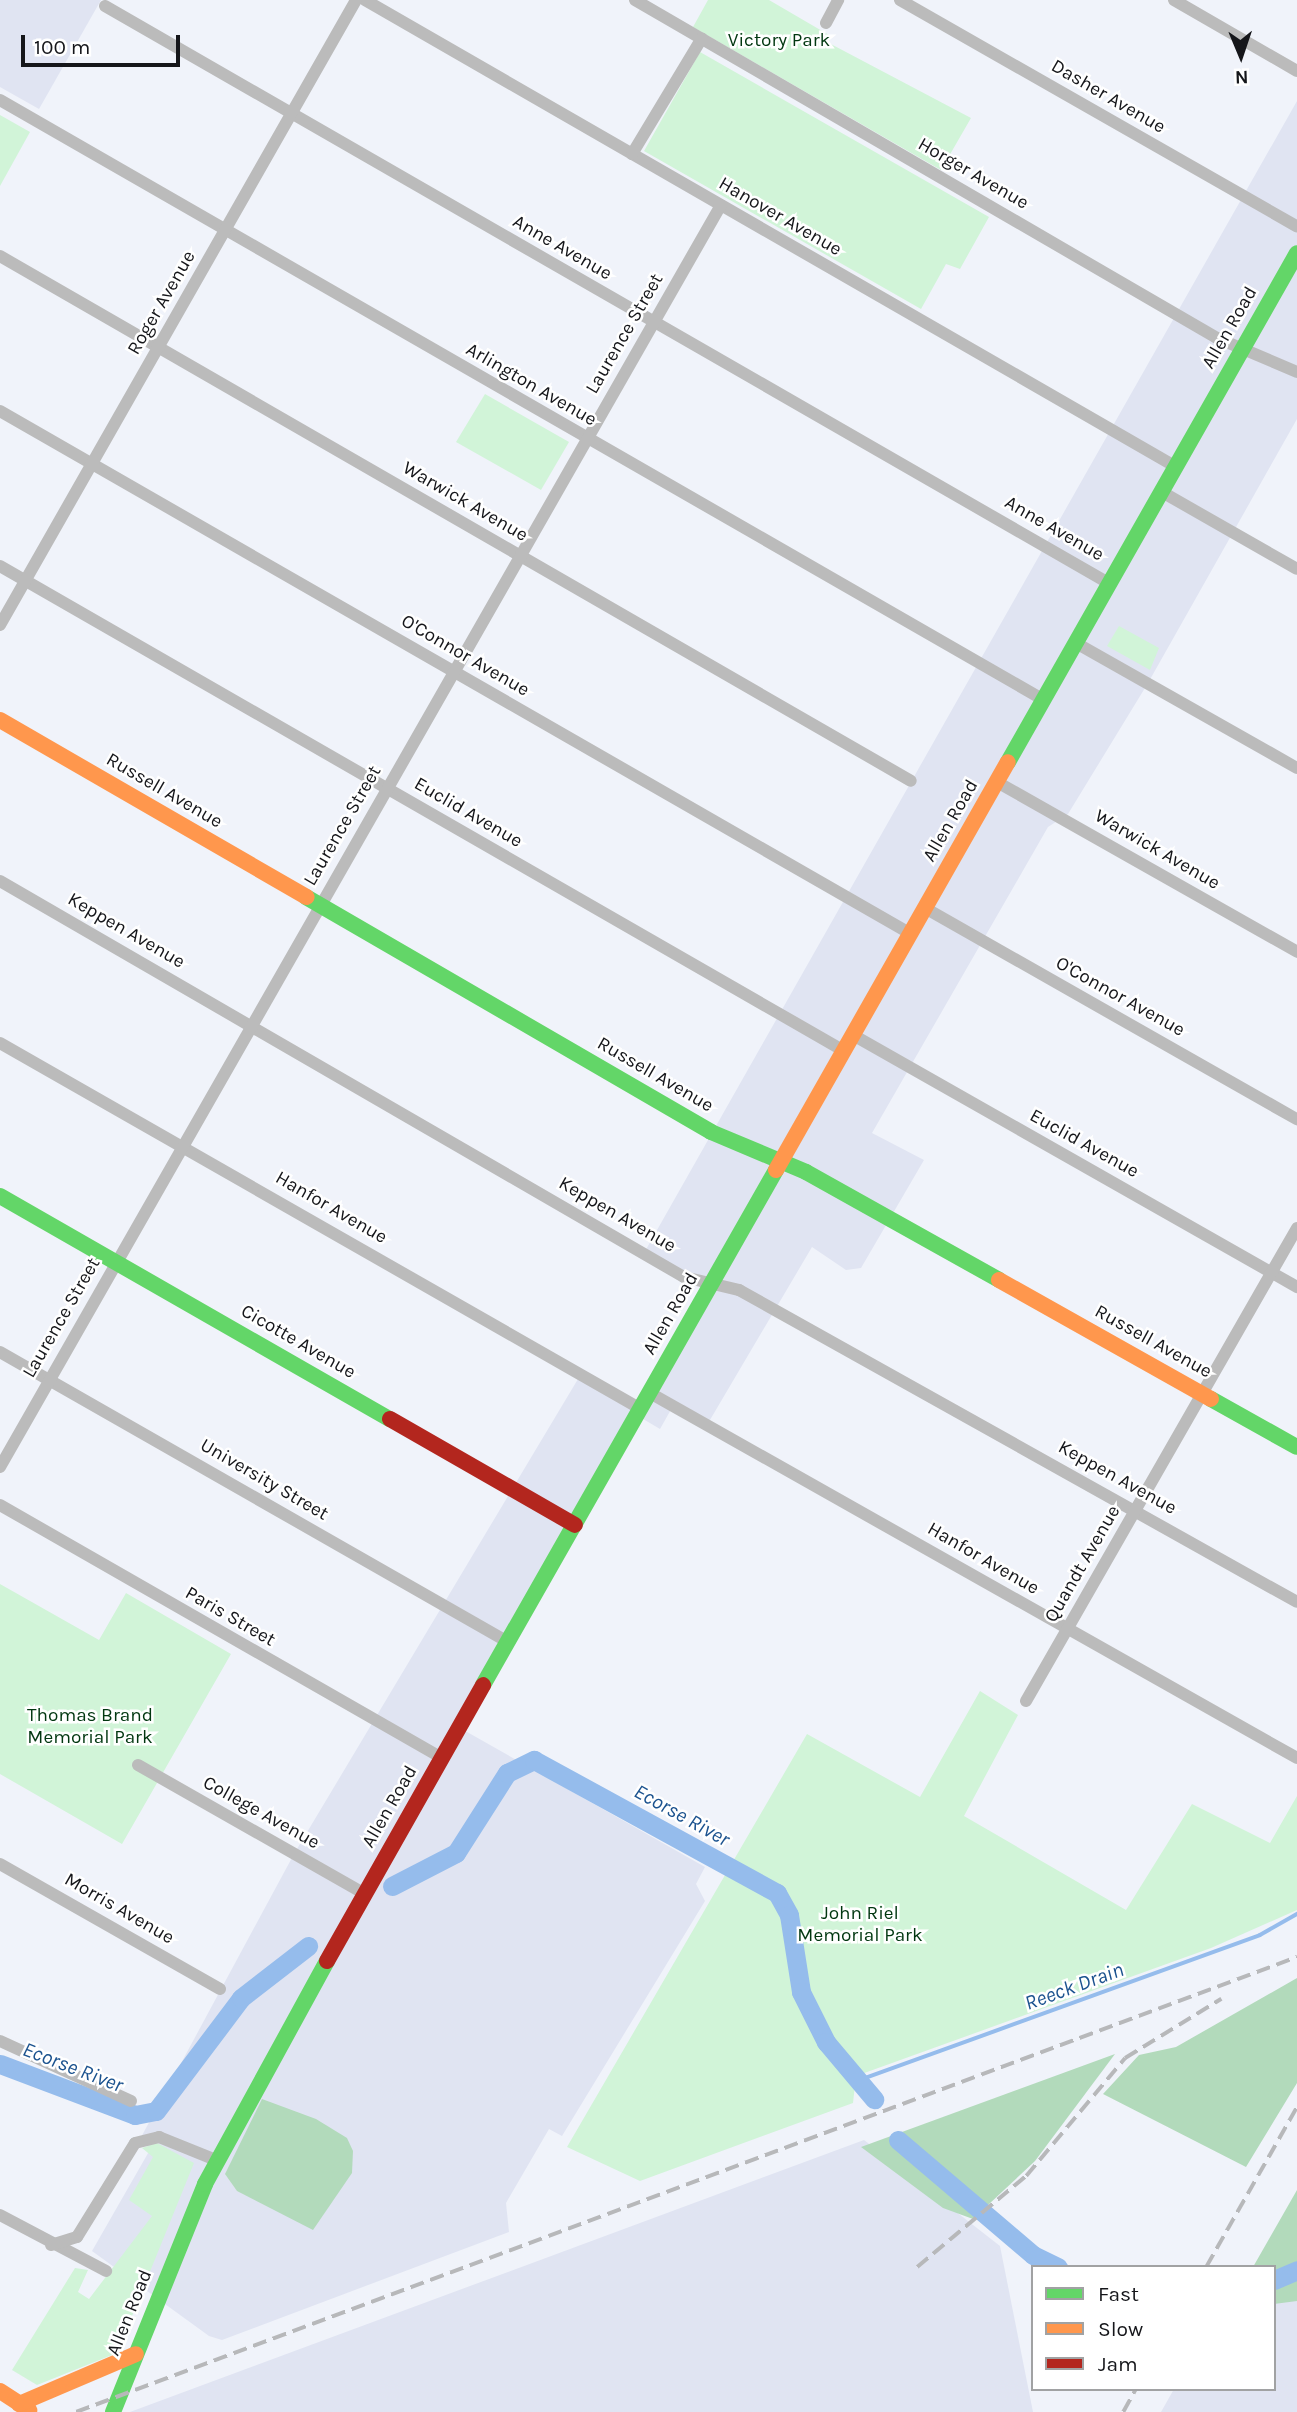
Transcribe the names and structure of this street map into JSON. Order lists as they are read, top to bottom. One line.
{"streets":{"main road":["Allen Road","Russell Avenue","Cicotte Avenue"],"street":["Dasher Avenue","Horger Avenue","Hanover Avenue","Anne Avenue","Roger Avenue","Laurence Street","Arlington Avenue","Warwick Avenue","O'Connor Avenue","Euclid Avenue","Keppen Avenue","Hanfor Avenue","University Street","Quandt Avenue","Paris Street","College Avenue","Morris Avenue"]},"crossings":[["Horger Avenue","Allen Road"],["Hanover Avenue","Allen Road"],["Hanover Avenue","Laurence Street"],["Anne Avenue","Roger Avenue"],["Anne Avenue","Allen Road"],["Anne Avenue","Laurence Street"],["Roger Avenue","Arlington Avenue"],["Roger Avenue","Warwick Avenue"],["Roger Avenue","O'Connor Avenue"],["Roger Avenue","Euclid Avenue"],["Allen Road","Arlington Avenue"],["Allen Road","Warwick Avenue"],["Allen Road","O'Connor Avenue"],["Allen Road","Russell Avenue"],["Allen Road","Euclid Avenue"],["Allen Road","Keppen Avenue"],["Allen Road","Hanfor Avenue"],["Allen Road","Cicotte Avenue"],["Allen Road","University Street"],["Allen Road","Paris Street"],["Allen Road","College Avenue"],["Laurence Street","Arlington Avenue"],["Laurence Street","Warwick Avenue"],["Laurence Street","O'Connor Avenue"],["Laurence Street","Russell Avenue"],["Laurence Street","Euclid Avenue"],["Laurence Street","Keppen Avenue"],["Laurence Street","Hanfor Avenue"],["Laurence Street","Cicotte Avenue"],["Laurence Street","University Street"],["Russell Avenue","Quandt Avenue"],["Euclid Avenue","Quandt Avenue"],["Keppen Avenue","Quandt Avenue"],["Hanfor Avenue","Quandt Avenue"]],"water":["Ecorse River","Reeck Drain"],"parks":["Victory Park","Thomas Brand Memorial Park","John Riel Memorial Park"],"legend":["Fast","Slow","Jam"],"scale_bar":"100 m","north":"bottom"}
